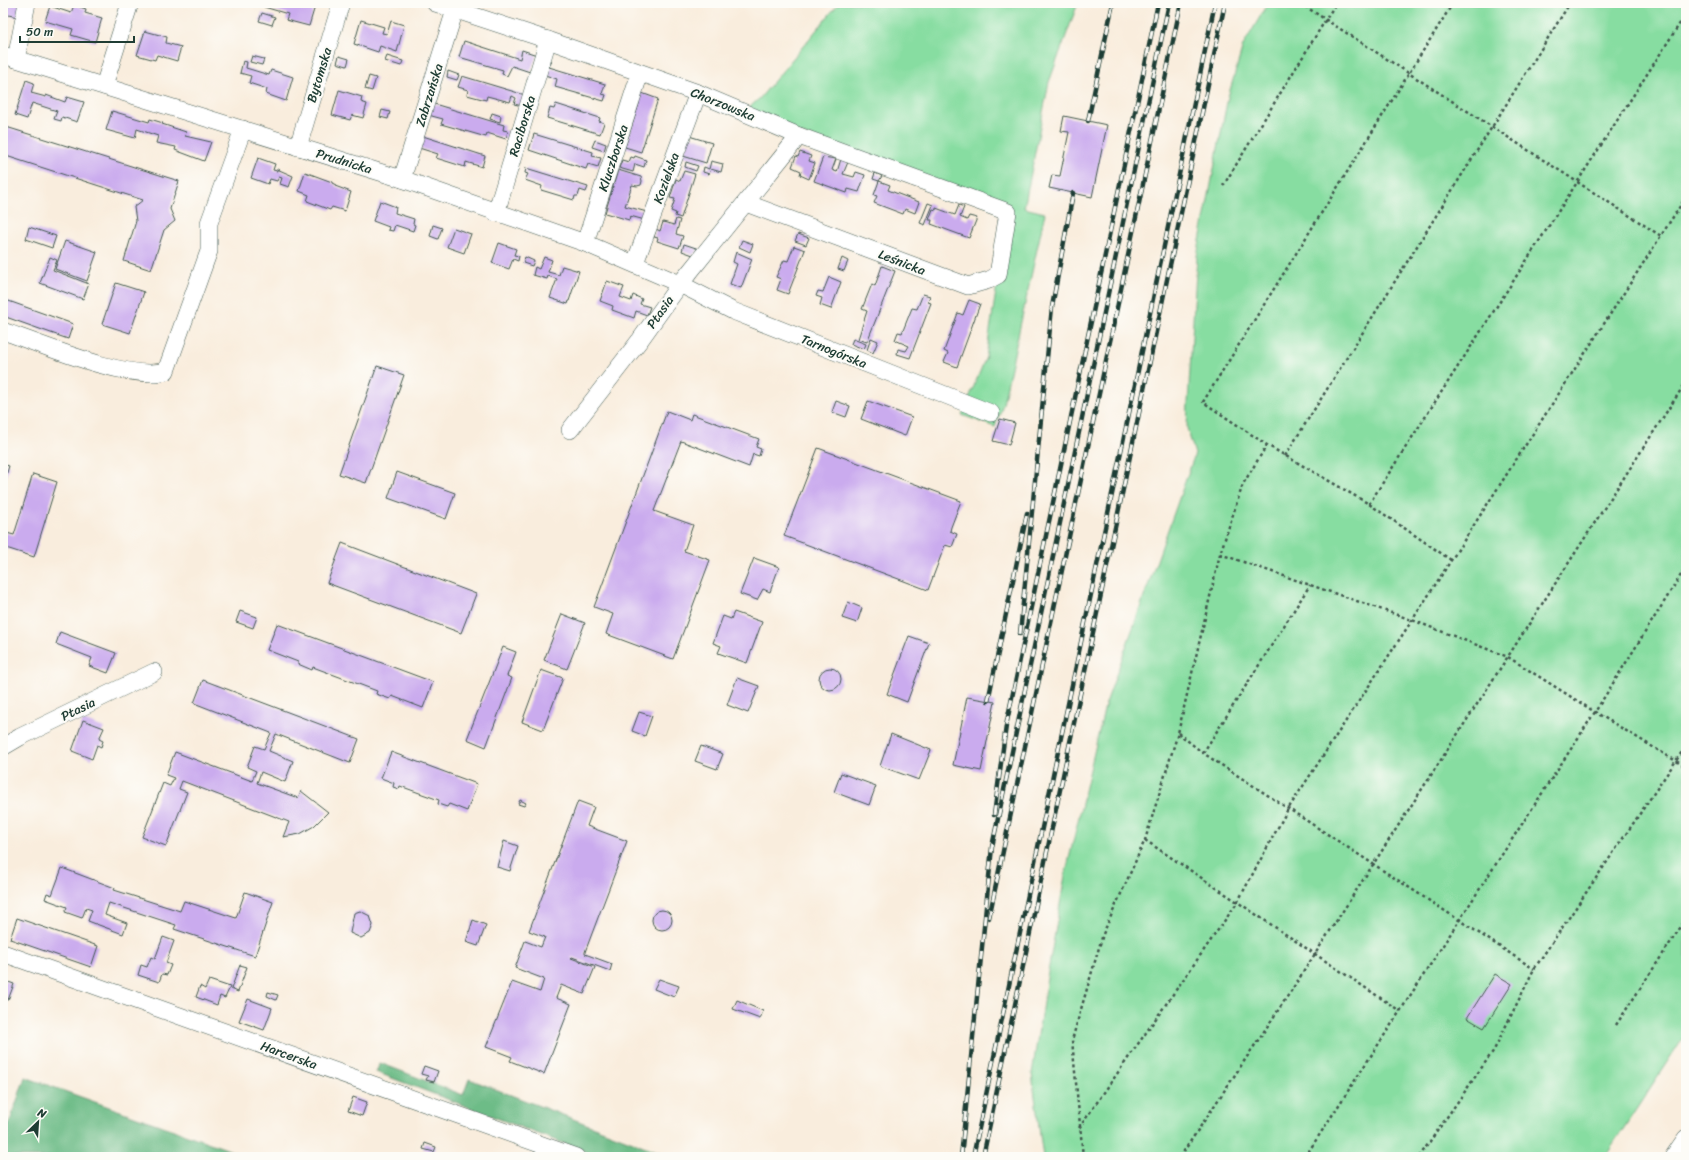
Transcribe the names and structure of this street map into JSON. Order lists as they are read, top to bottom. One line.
{"streets":{"street":["Bytomska","Zabrzańska","Chorzowska","Raciborska","Kluczborska","Prudnicka","Kozielska","Leśnicka","Ptasia","Tarnogórska","Harcerska"]},"crossings":[["Bytomska","Prudnicka"],["Zabrzańska","Chorzowska"],["Zabrzańska","Prudnicka"],["Chorzowska","Raciborska"],["Chorzowska","Kluczborska"],["Chorzowska","Kozielska"],["Chorzowska","Leśnicka"],["Chorzowska","Ptasia"],["Raciborska","Prudnicka"],["Kluczborska","Prudnicka"],["Prudnicka","Kozielska"],["Prudnicka","Ptasia"],["Prudnicka","Tarnogórska"],["Leśnicka","Ptasia"],["Ptasia","Tarnogórska"]],"scale_bar":"50 m","north":"top right"}
